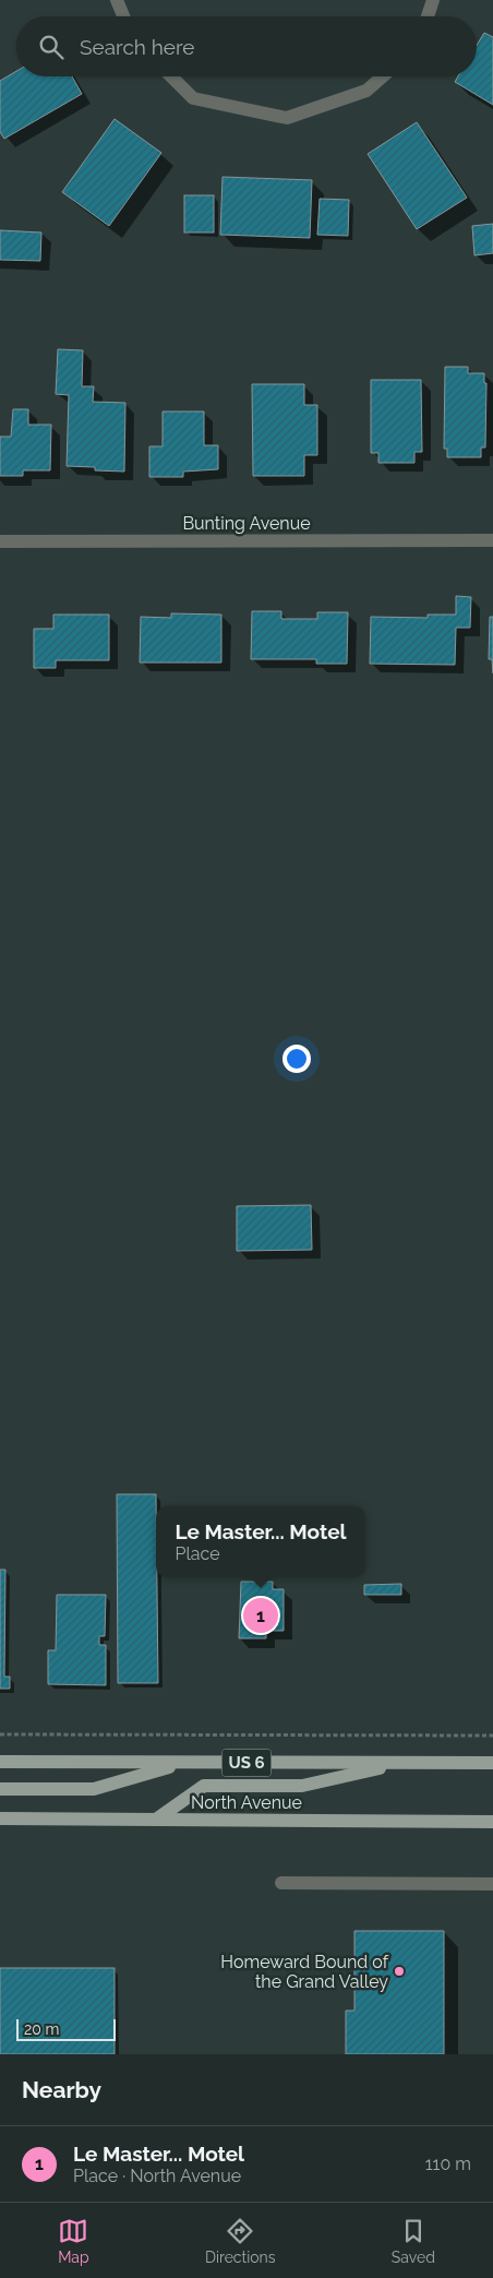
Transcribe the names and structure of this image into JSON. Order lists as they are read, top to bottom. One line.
{"streets":{"main road":["US 6","North Avenue"],"street":["Bunting Avenue"]},"places":["Homeward Bound of the Grand Valley"],"scale_bar":"20 m","page":{"search":"Search here","popup":["Le Master... Motel","Place"],"pins":"1","scale":"20 m","heading":"Nearby","list":[{"mark":"1","name":"Le Master... Motel","note":"Place · North Avenue","value":"110 m"}],"nav":["Map","Directions","Saved"]}}
